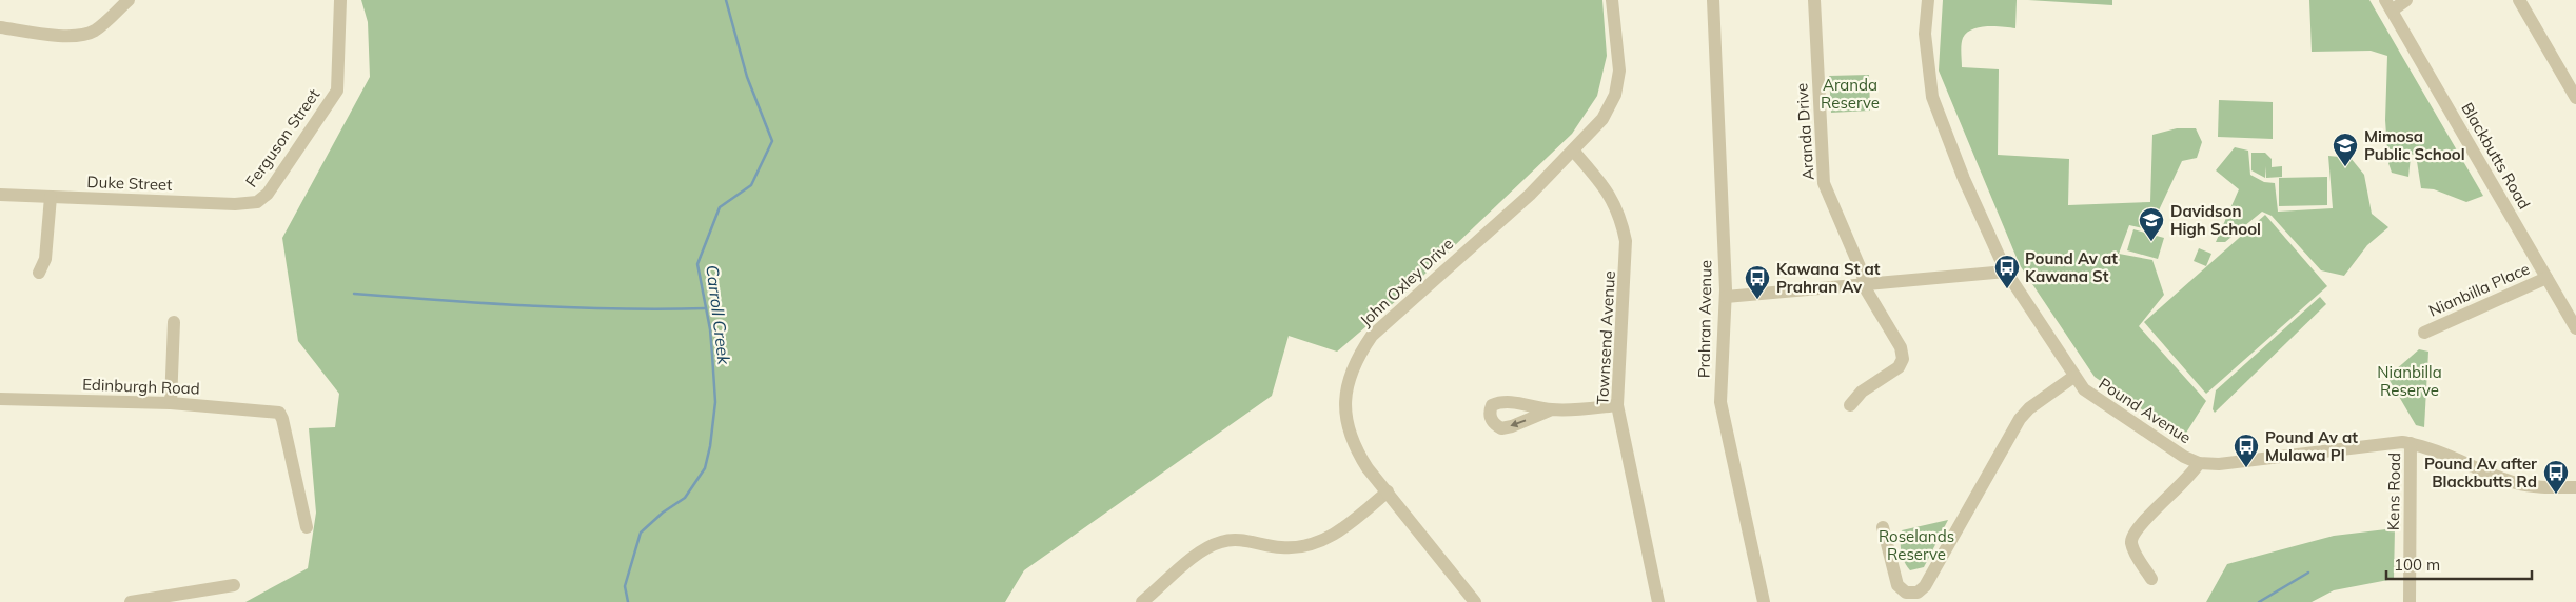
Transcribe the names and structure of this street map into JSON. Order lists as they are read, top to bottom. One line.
{"streets":{"street":["Aranda Drive","Ferguson Street","Blackbutts Road","Duke Street","John Oxley Drive","Nianbilla Place","Prahran Avenue","Townsend Avenue","Edinburgh Road","Pound Avenue","Kens Road"]},"crossings":[["Ferguson Street","Duke Street"],["Blackbutts Road","Nianbilla Place"],["John Oxley Drive","Townsend Avenue"],["Pound Avenue","Kens Road"]],"water":["Carroll Creek"],"parks":["Aranda Reserve","Nianbilla Reserve","Roselands Reserve"],"places":{"school or university":["Mimosa Public School","Davidson High School"],"bus stop":["Pound Av at Kawana St","Kawana St at Prahran Av","Pound Av at Mulawa Pl","Pound Av after Blackbutts Rd"]},"scale_bar":"100 m"}
